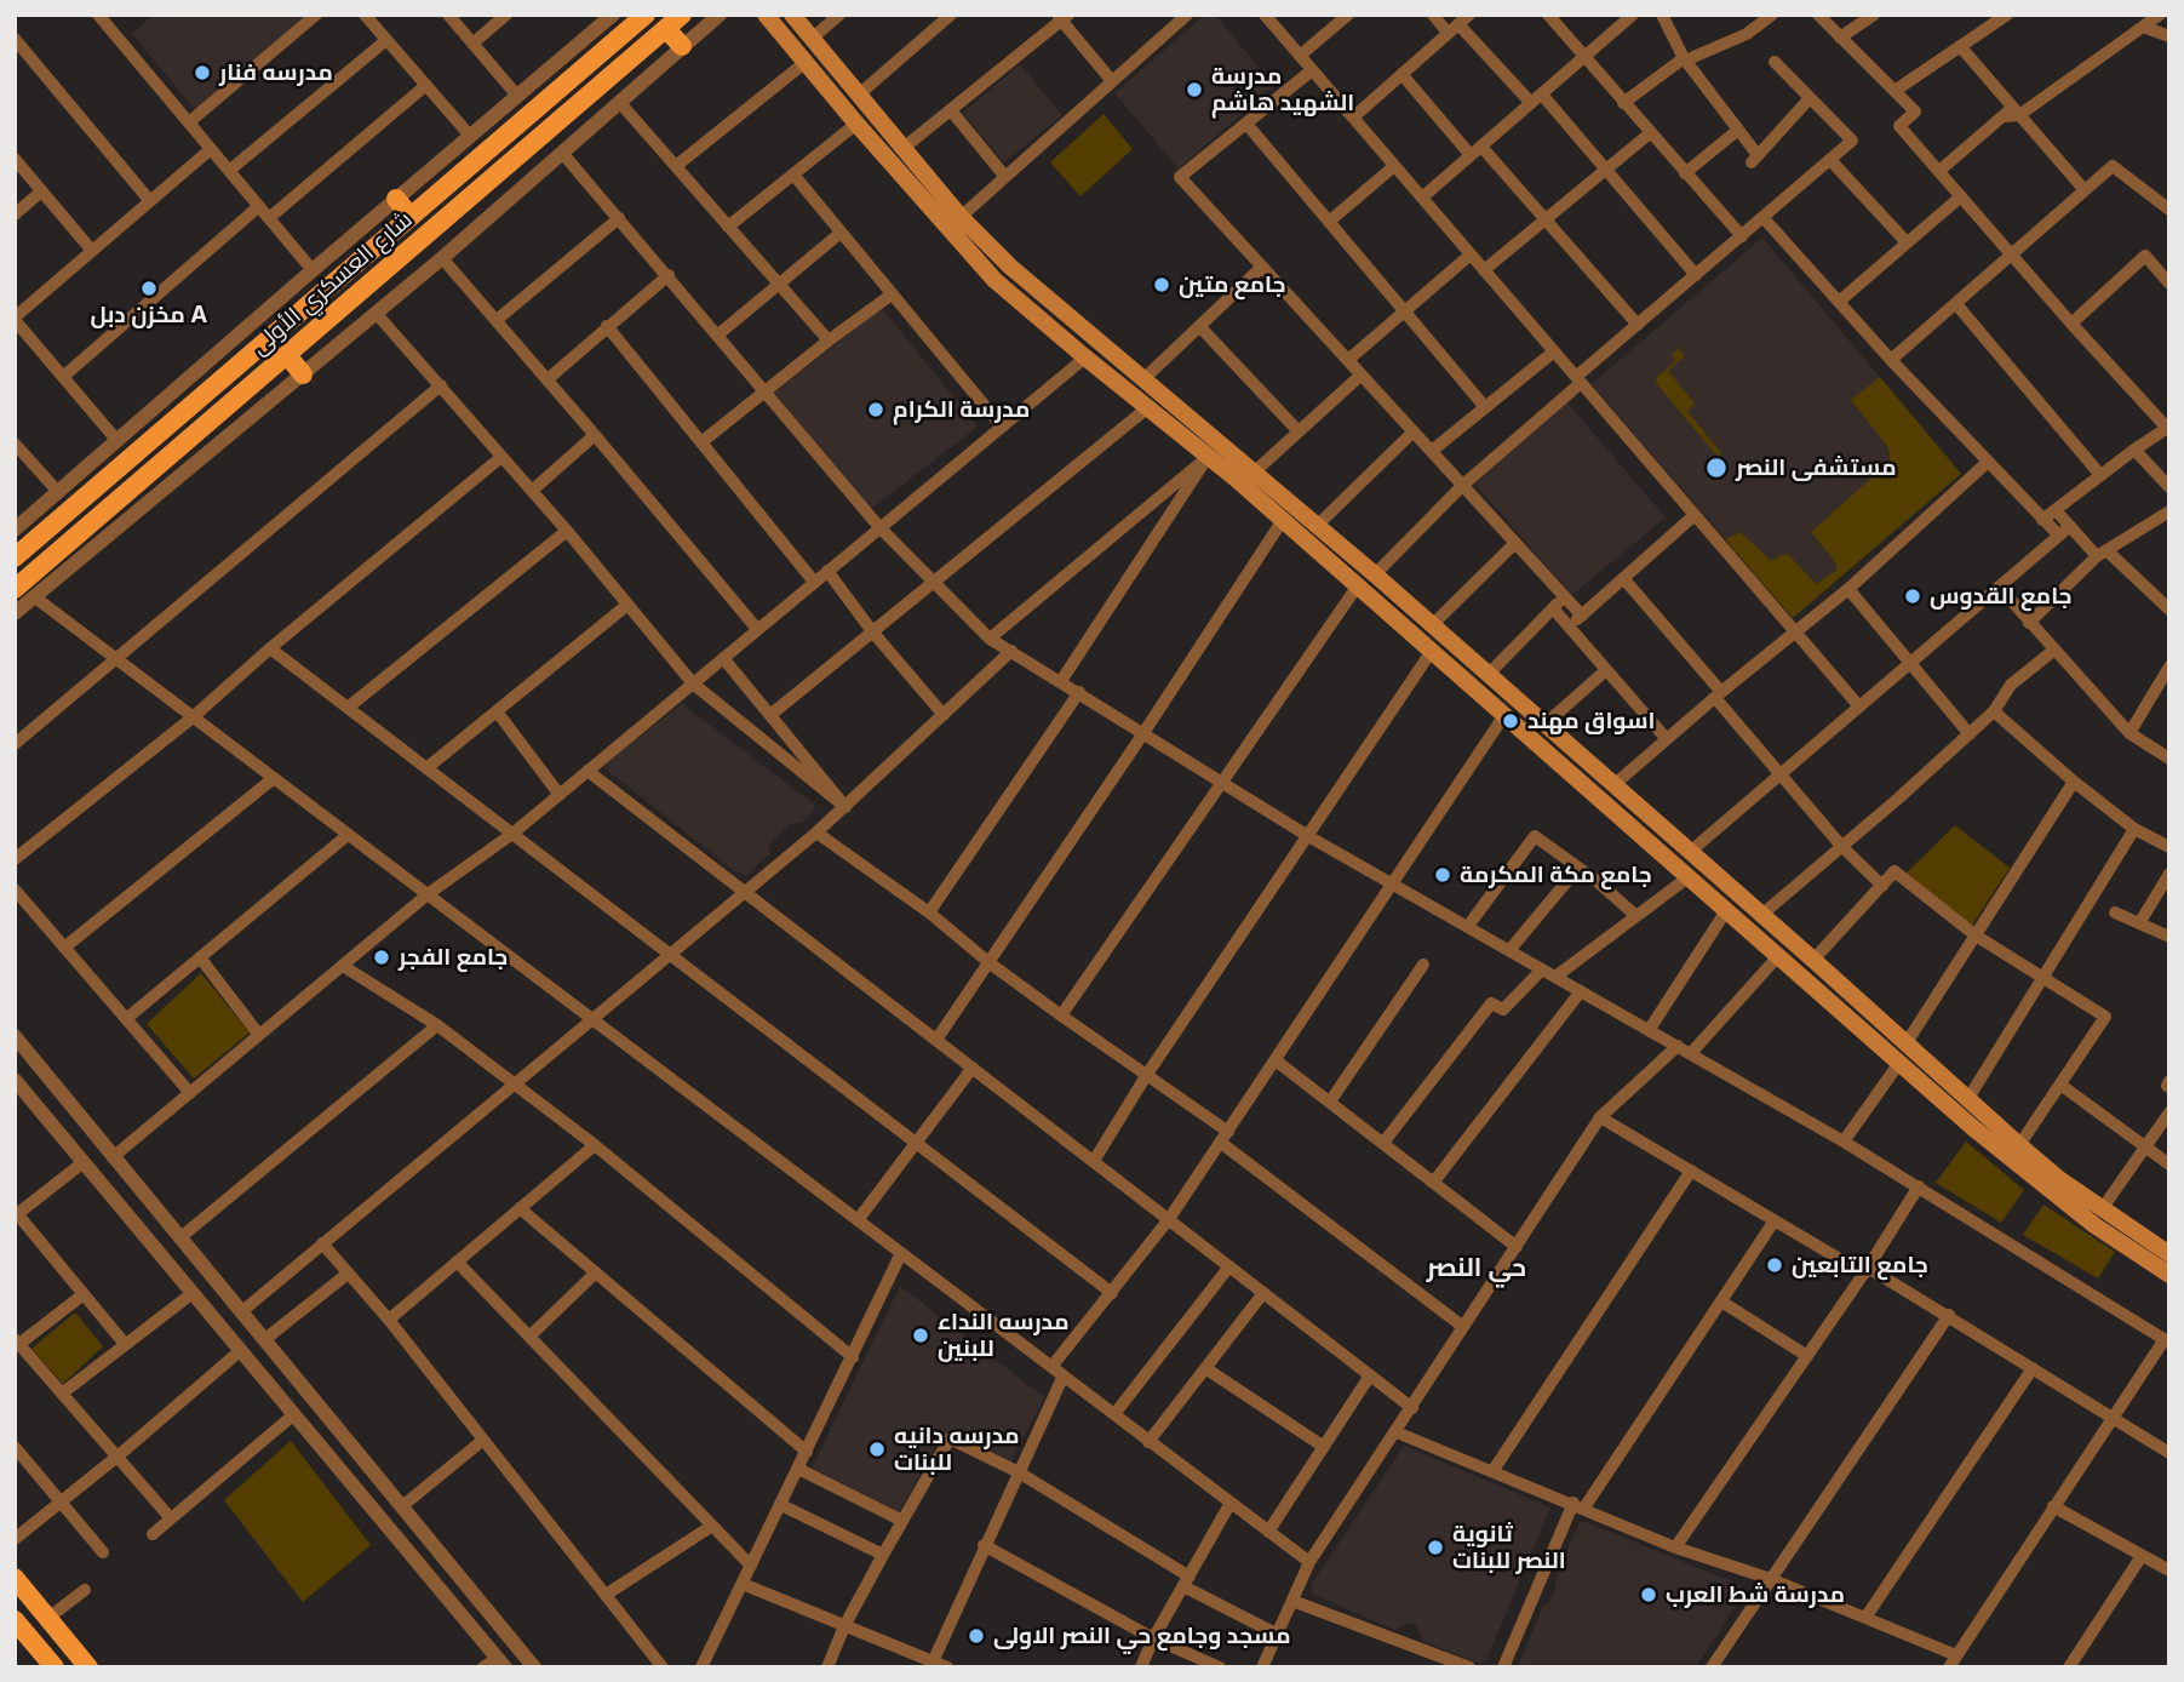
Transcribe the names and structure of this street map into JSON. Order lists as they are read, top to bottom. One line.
{"streets":{"main road":["شارع العسكري الأولى"]},"districts":["حي النصر"],"places":["مدرسه فنار","مدرسة الشهيد هاشم","جامع متين","مخزن دبل A","مدرسة الكرام","مستشفى النصر","جامع القدوس","اسواق مهند","جامع مكة المكرمة","جامع الفجر","جامع التابعين","مدرسه النداء للبنين","مدرسه دانيه للبنات","ثانوية النصر للبنات","مدرسة شط العرب","مسجد وجامع حي النصر الاولى"]}
